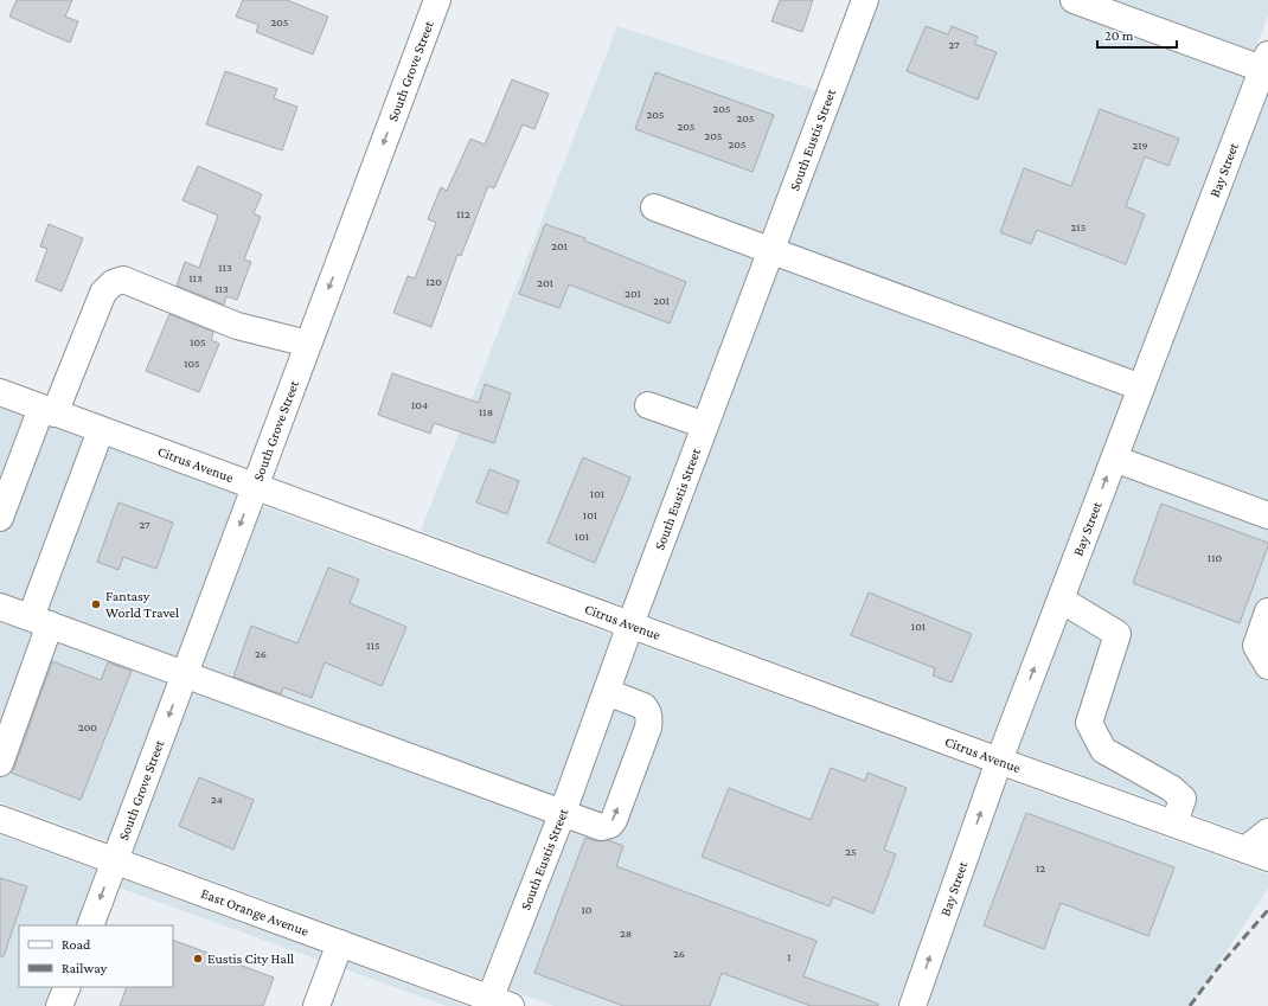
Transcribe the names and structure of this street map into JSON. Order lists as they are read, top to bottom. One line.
{"streets":{"street":["South Grove Street","South Eustis Street","Bay Street","Citrus Avenue","East Orange Avenue"]},"crossings":[["South Grove Street","Citrus Avenue"],["South Grove Street","East Orange Avenue"],["South Eustis Street","Citrus Avenue"],["South Eustis Street","East Orange Avenue"],["Bay Street","Citrus Avenue"]],"one_way":["Bay Street"],"places":["Fantasy World Travel","Eustis City Hall"],"house_numbers":["205","27","205","205","205","205","205","205","219","112","215","201","113","113","120","201","113","201","201","105","105","104","118","101","101","27","101","110","101","115","26","200","24","25","12","10","28","26","1"],"legend":["Road","Railway"],"scale_bar":"20 m"}
